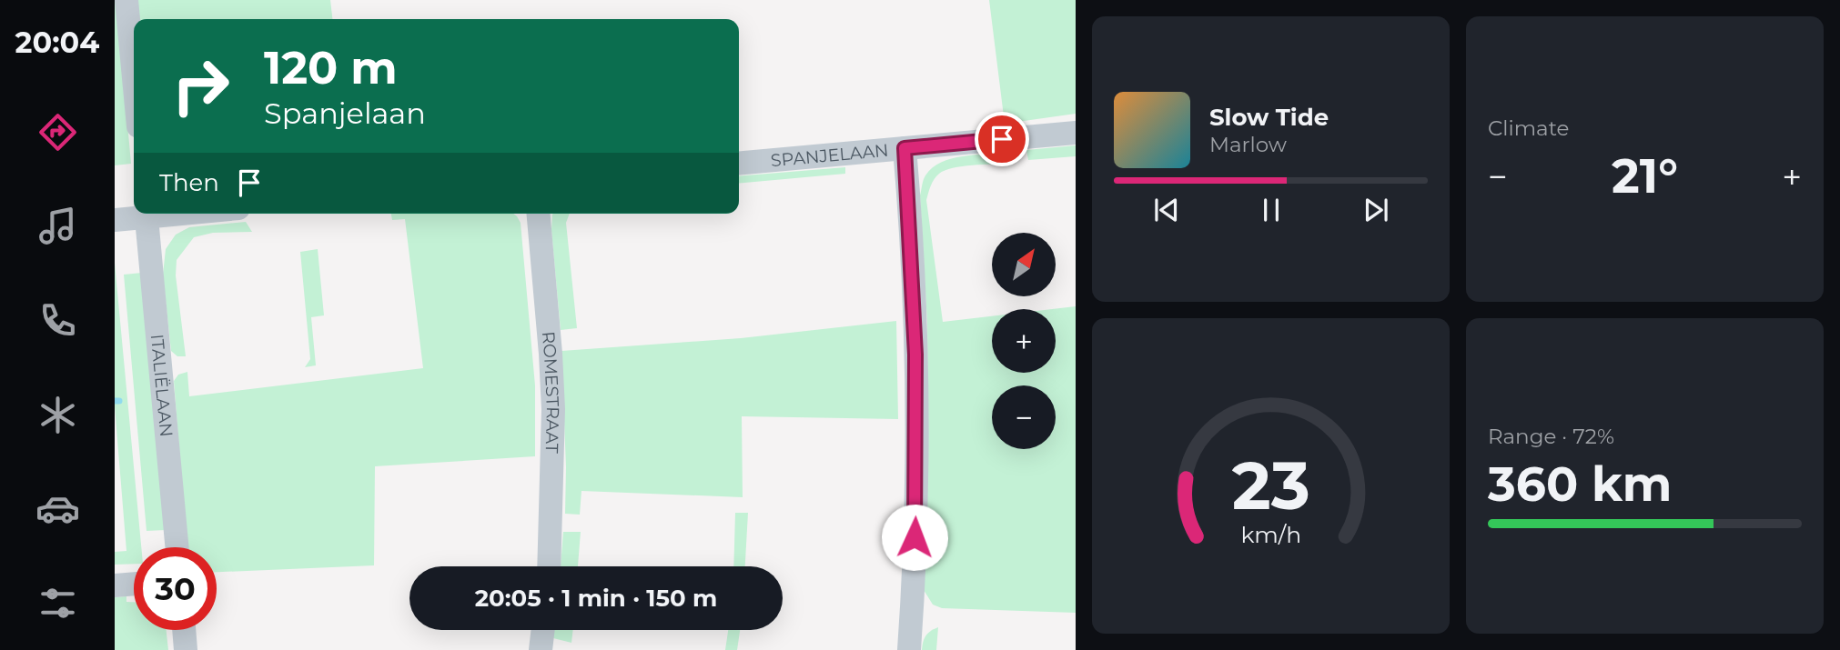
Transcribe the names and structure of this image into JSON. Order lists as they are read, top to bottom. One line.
{"streets":{"street":["SPANJELAAN","ITALIËLAAN","ROMESTRAAT"]},"north":"top right","page":{"tabs":"20:04","tile":["Climate",["Range · 72%","360 km"]],"turn":["120 m","Spanjelaan"],"song":["Slow Tide","Marlow"],"heat":["−","21°","+"],"then":"Then","map_buttons":["+","−"],"limit":"30","trip":"20:05 · 1 min · 150 m","gauge":["23","km/h"]}}
